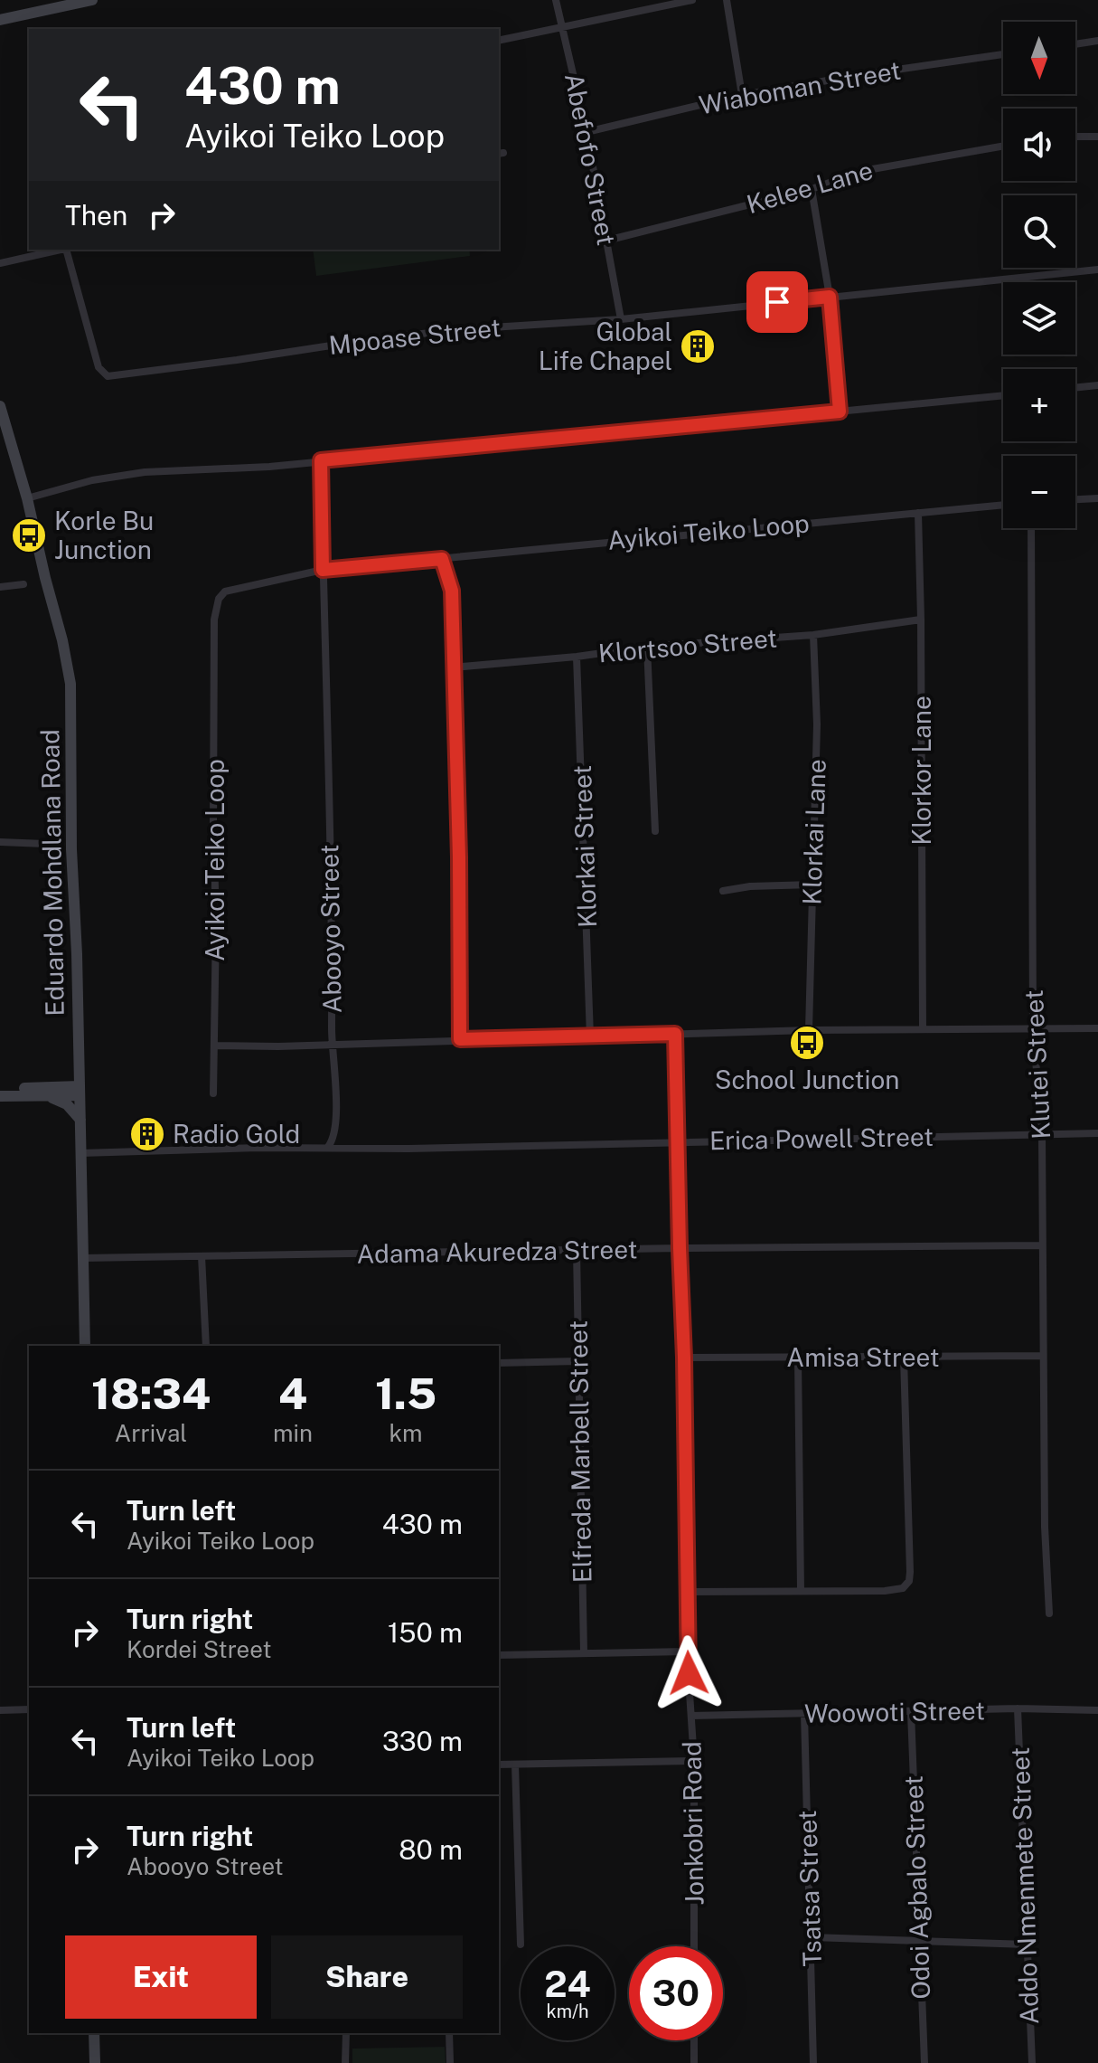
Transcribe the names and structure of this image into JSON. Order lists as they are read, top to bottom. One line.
{"streets":{"main road":["Eduardo Mohdlana Road"],"street":["Wiaboman Street","Abefofo Street","Kelee Lane","Mpoase Street","Ayikoi Teiko Loop","Klortsoo Street","Klorkor Lane","Klorkai Lane","Klorkai Street","Abooyo Street","Klutei Street","Erica Powell Street","Adama Akuredza Street","Amisa Street","Elfreda Marbell Street","Woowoti Street","Jonkobri Road","Addo Nmenmete Street","Odoi Agbalo Street","Tsatsa Street"]},"crossings":[["Wiaboman Street","Abefofo Street"],["Abefofo Street","Kelee Lane"],["Abefofo Street","Mpoase Street"],["Ayikoi Teiko Loop","Klorkor Lane"],["Ayikoi Teiko Loop","Abooyo Street"],["Klortsoo Street","Klorkor Lane"],["Klortsoo Street","Klorkai Lane"],["Klortsoo Street","Klorkai Street"],["Eduardo Mohdlana Road","Adama Akuredza Street"],["Abooyo Street","Erica Powell Street"],["Klutei Street","Erica Powell Street"],["Klutei Street","Adama Akuredza Street"],["Klutei Street","Amisa Street"],["Erica Powell Street","Jonkobri Road"],["Adama Akuredza Street","Elfreda Marbell Street"],["Adama Akuredza Street","Jonkobri Road"],["Amisa Street","Jonkobri Road"],["Woowoti Street","Jonkobri Road"],["Woowoti Street","Addo Nmenmete Street"],["Woowoti Street","Odoi Agbalo Street"],["Woowoti Street","Tsatsa Street"]],"places":{"building":["Global Life Chapel","Radio Gold"],"bus stop":["Korle Bu Junction","School Junction"]},"north":"bottom","page":{"map_buttons":["+","−"],"turn":["430 m","Ayikoi Teiko Loop"],"then":"Then","eta":["18:34","Arrival","4","min","1.5","km"],"list":[{"name":"Turn left","note":"Ayikoi Teiko Loop","value":"430 m"},{"name":"Turn right","note":"Kordei Street","value":"150 m"},{"name":"Turn left","note":"Ayikoi Teiko Loop","value":"330 m"},{"name":"Turn right","note":"Abooyo Street","value":"80 m"}],"buttons":["Exit","Share"],"speed":"24 km/h","limit":"30"}}
